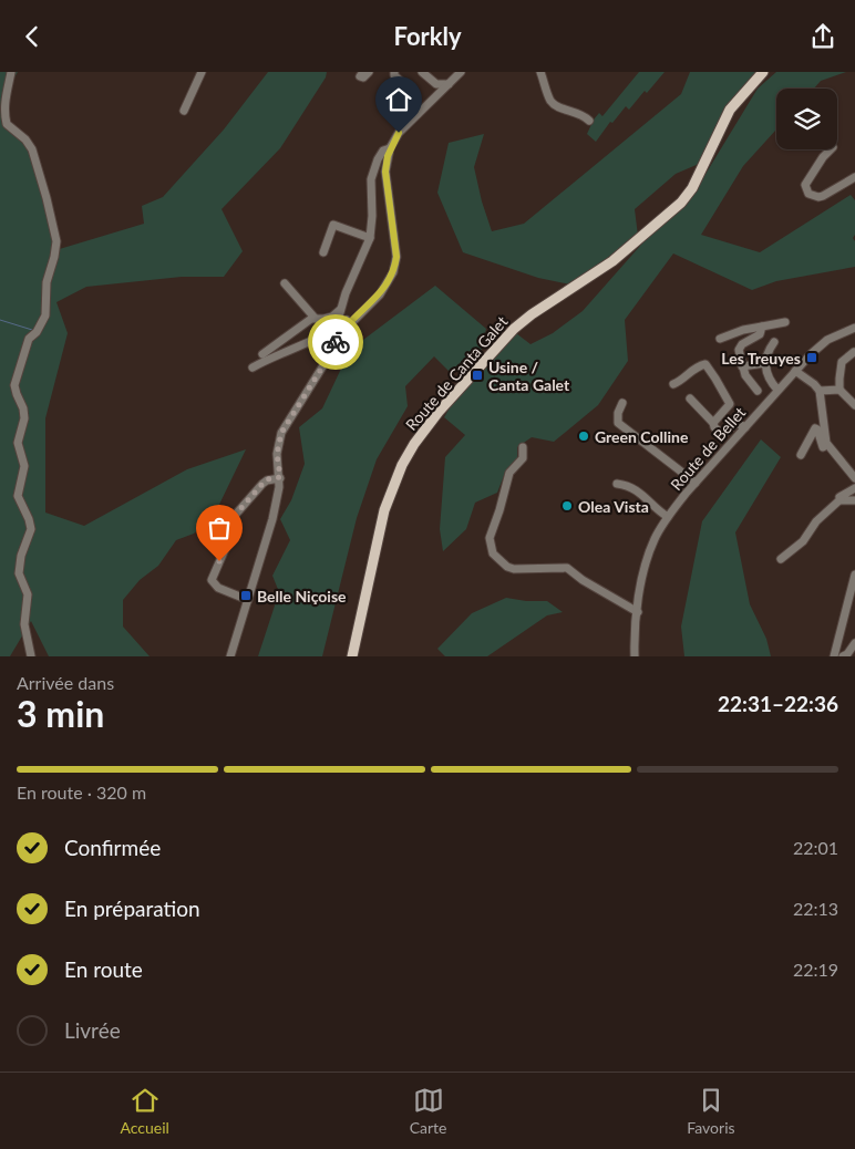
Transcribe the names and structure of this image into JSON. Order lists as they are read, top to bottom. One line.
{"streets":{"main road":["Route de Canta Galet"],"street":["Route de Bellet"]},"places":{"transit":["Les Treuyes","Usine / Canta Galet","Belle Niçoise"],"other":["Green Colline","Olea Vista"]},"page":{"header":"Forkly","heading":["3 min","Arrivée dans","22:31–22:36"],"bar":"En route · 320 m","list":[["Confirmée","22:01"],["En préparation","22:13"],["En route","22:19"],"Livrée"],"tabs":["Accueil","Carte","Favoris"]}}
